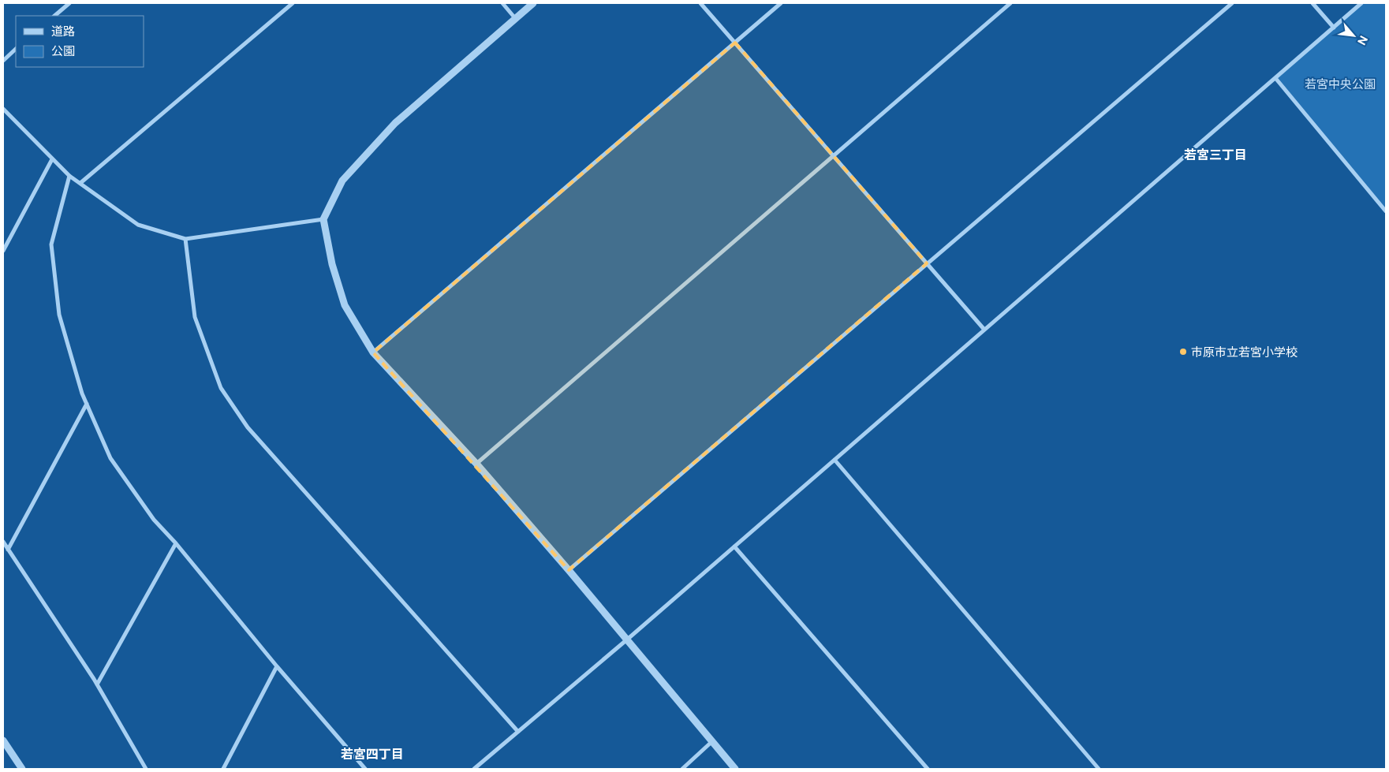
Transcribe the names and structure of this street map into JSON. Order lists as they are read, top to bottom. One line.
{"districts":["若宮三丁目","若宮四丁目"],"parks":["若宮中央公園"],"places":["市原市立若宮小学校"],"legend":["道路","公園"],"north":"bottom right"}
